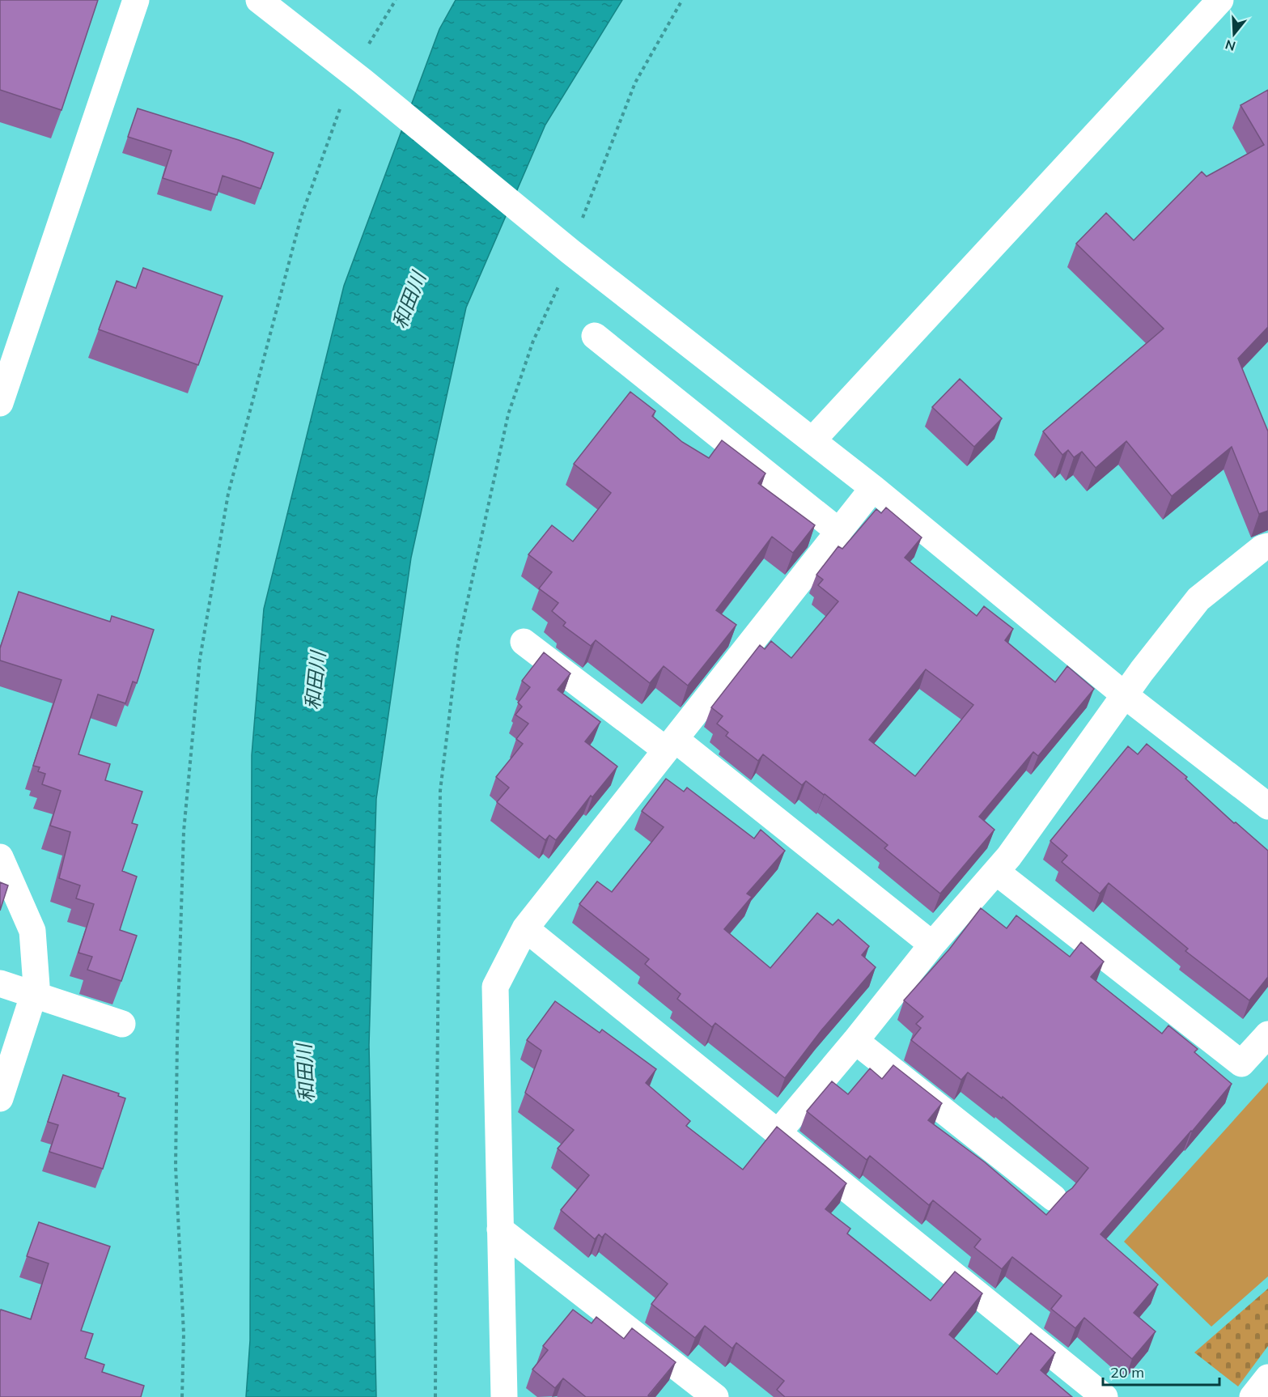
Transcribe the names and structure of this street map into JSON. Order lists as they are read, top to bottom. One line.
{"water":["和田川"],"scale_bar":"20 m","north":"bottom"}
